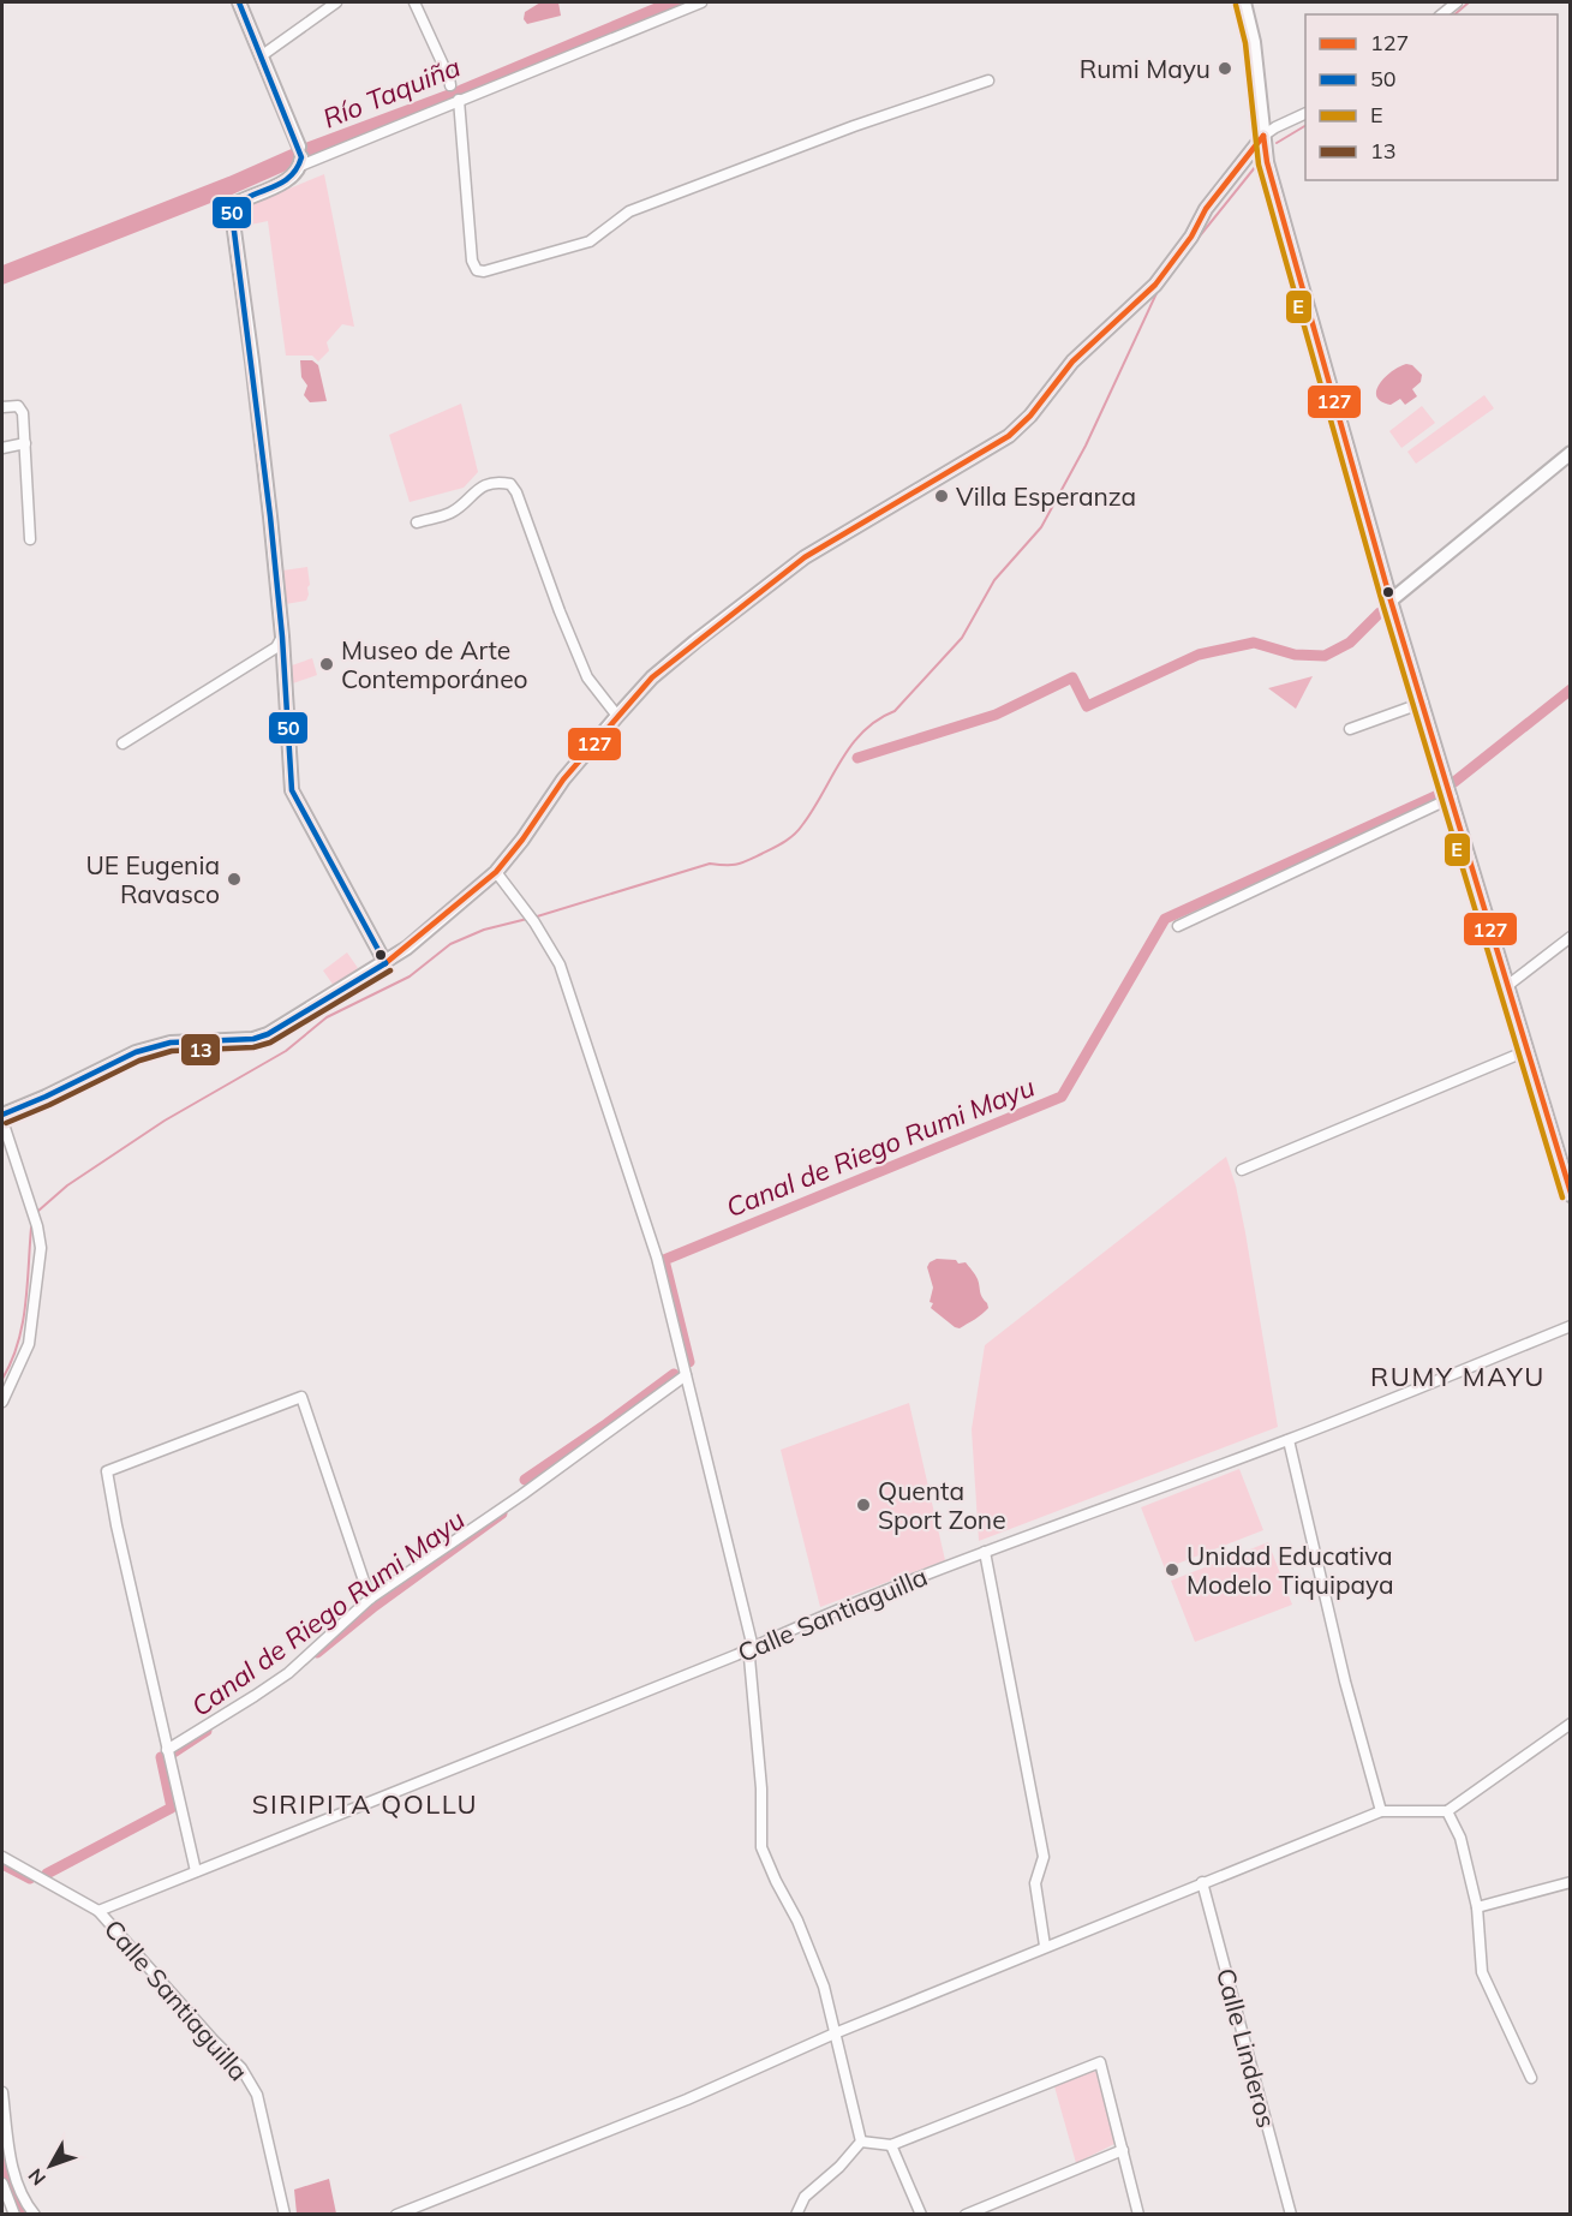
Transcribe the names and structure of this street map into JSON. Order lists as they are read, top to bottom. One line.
{"streets":{"street":["Calle Santiaguilla","Calle Linderos"]},"districts":["RUMY MAYU","SIRIPITA QOLLU"],"water":["Río Taquiña","Canal de Riego Rumi Mayu"],"places":["Rumi Mayu","Villa Esperanza","Museo de Arte Contemporáneo","UE Eugenia Ravasco","Quenta Sport Zone","Unidad Educativa Modelo Tiquipaya"],"lines":["transit line 50","transit line E","transit line 127","transit line 13"],"legend":["127","50","E","13"],"north":"bottom left"}
